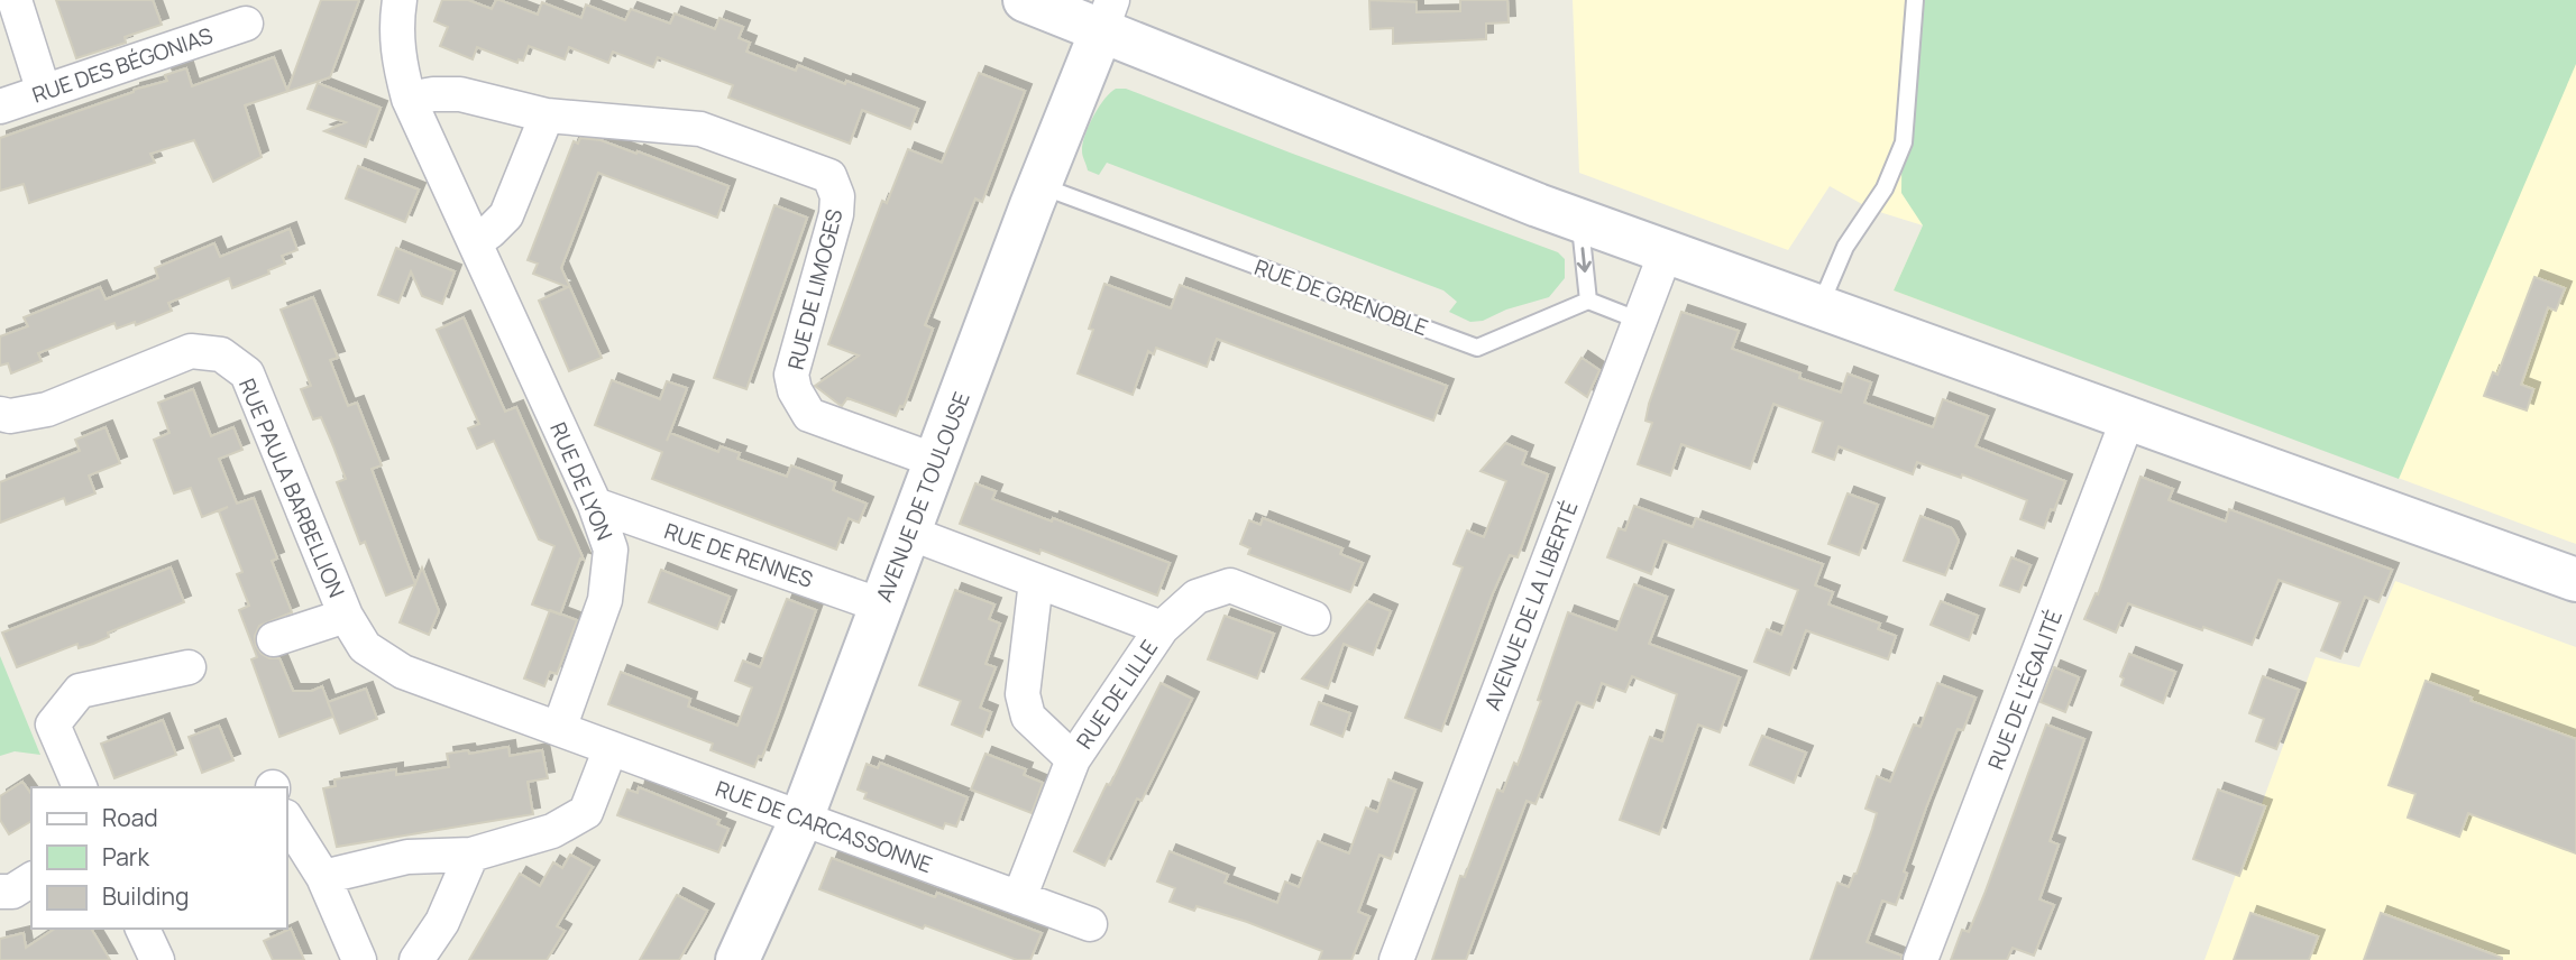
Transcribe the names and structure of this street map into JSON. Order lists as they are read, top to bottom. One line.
{"streets":{"main road":["AVENUE DE TOULOUSE"],"street":["RUE DES BÉGONIAS","RUE DE LIMOGES","RUE DE LYON","RUE PAULA BARBELLION","RUE DE RENNES","AVENUE DE LA LIBERTÉ","RUE DE L'ÉGALITÉ","RUE DE LILLE","RUE DE CARCASSONNE"],"lane":["RUE DE GRENOBLE"]},"crossings":[["RUE DE LIMOGES","RUE DE LYON"],["RUE DE LIMOGES","AVENUE DE TOULOUSE"],["RUE DE GRENOBLE","AVENUE DE TOULOUSE"],["RUE DE LYON","RUE PAULA BARBELLION"],["RUE DE LYON","RUE DE RENNES"],["RUE DE LYON","RUE DE CARCASSONNE"],["RUE PAULA BARBELLION","RUE DE CARCASSONNE"],["AVENUE DE TOULOUSE","RUE DE RENNES"],["AVENUE DE TOULOUSE","RUE DE LILLE"],["AVENUE DE TOULOUSE","RUE DE CARCASSONNE"],["RUE DE LILLE","RUE DE CARCASSONNE"]],"legend":["Road","Park","Building"]}
